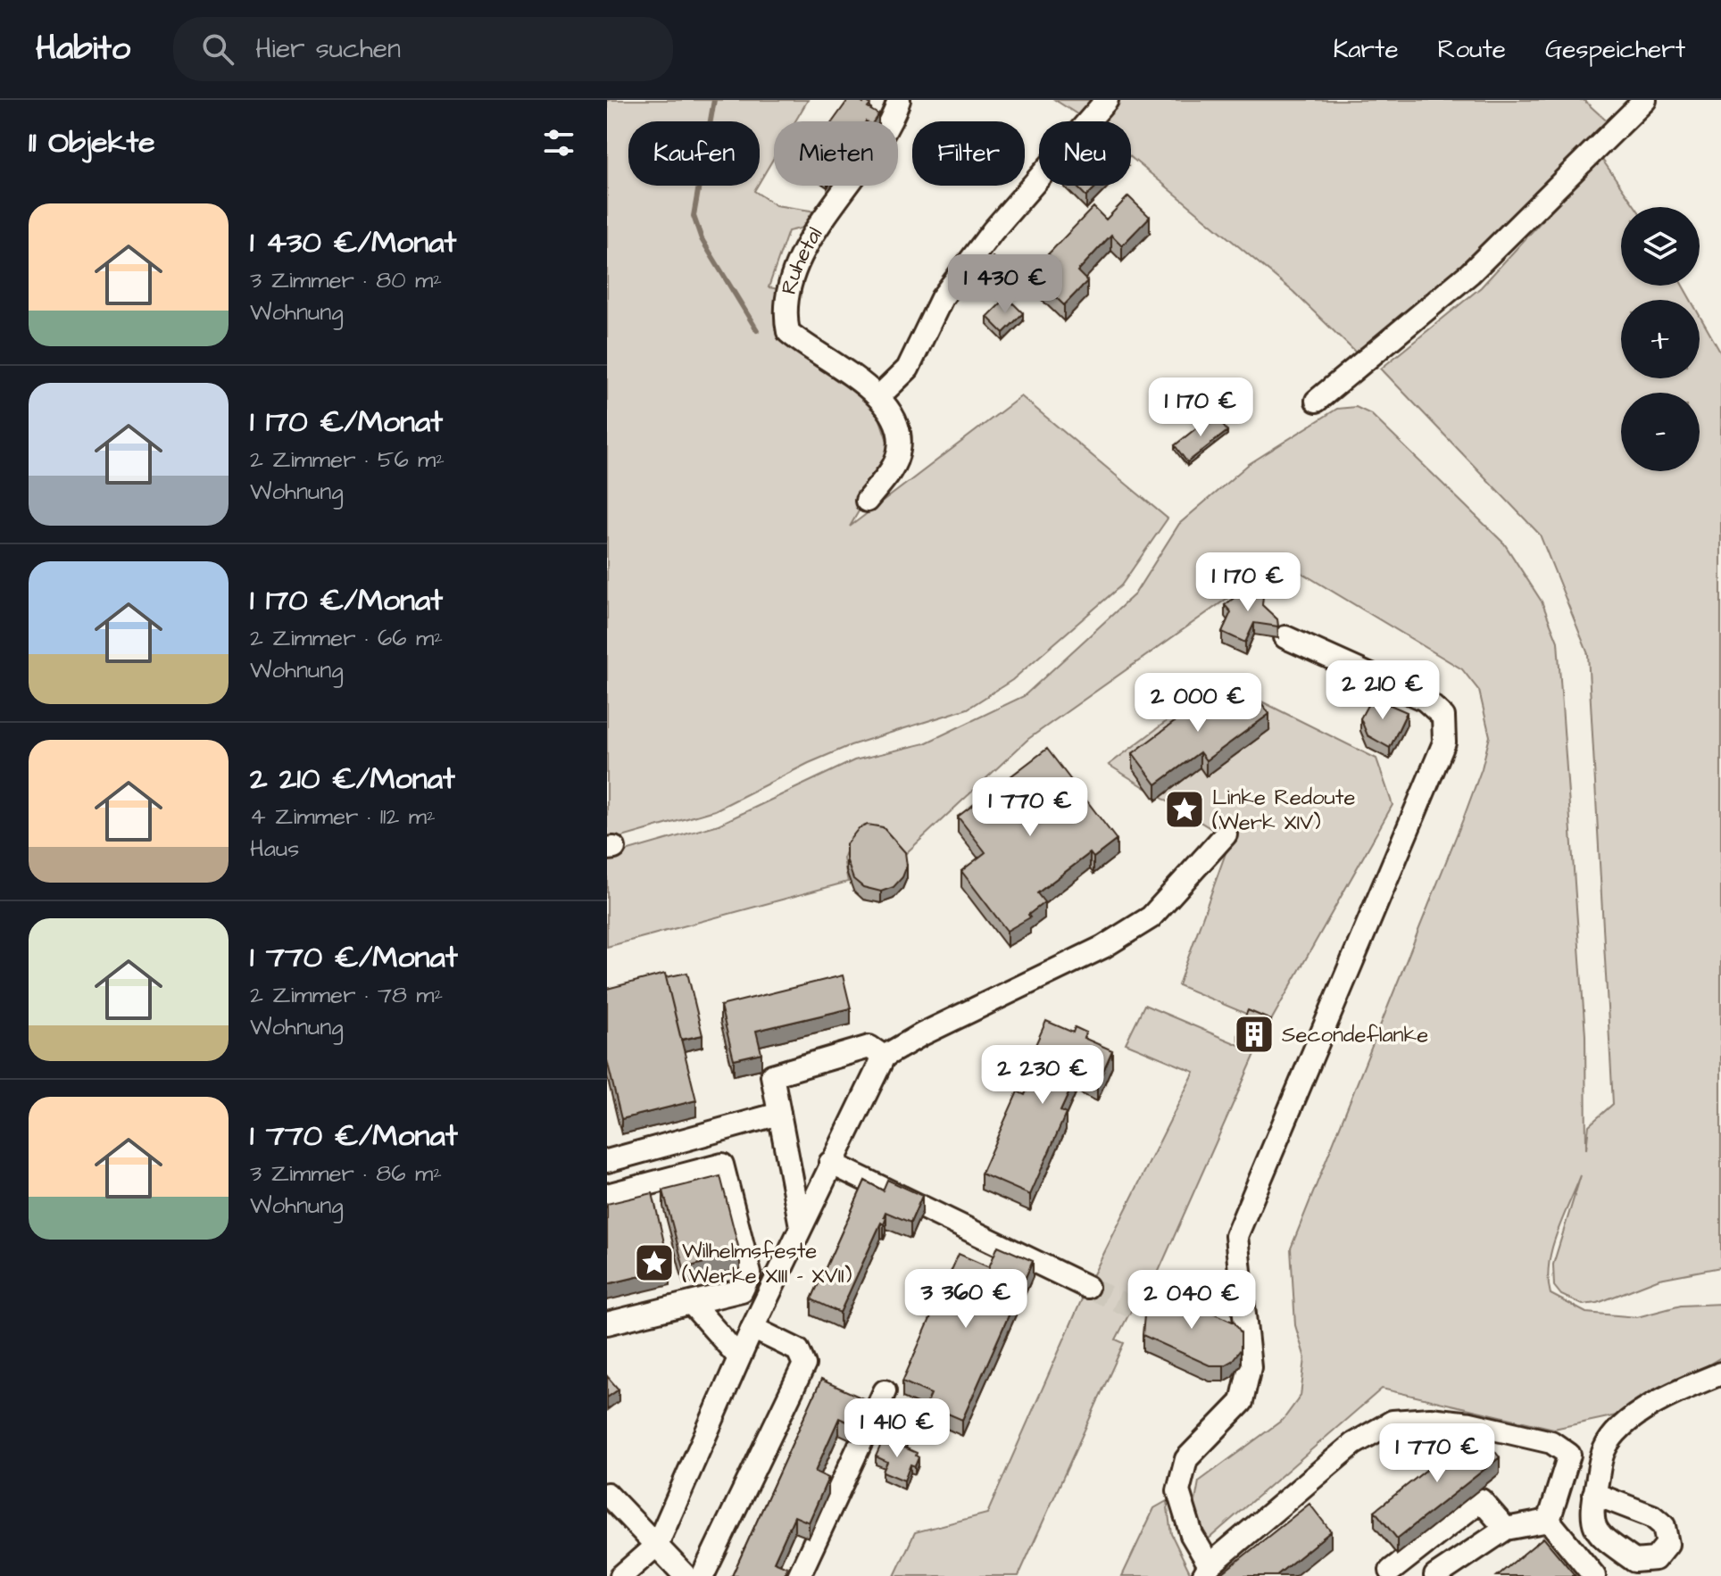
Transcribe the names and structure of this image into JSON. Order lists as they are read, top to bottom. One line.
{"streets":{"lane":["Ruhetal"]},"places":{"place":["Linke Redoute (Werk XIV)","Wilhelmsfeste (Werke XIII – XVII)"],"building":["Secondeflanke"]},"page":{"header":"Habito","search":"Hier suchen","nav":["Karte","Route","Gespeichert"],"heading":"11 Objekte","chip":["Kaufen","Mieten","Filter","Neu"],"list":[{"name":"1 430 €/Monat","note":"3 Zimmer · 80 m² · Wohnung"},{"name":"1 170 €/Monat","note":"2 Zimmer · 56 m² · Wohnung"},{"name":"1 170 €/Monat","note":"2 Zimmer · 66 m² · Wohnung"},{"name":"2 210 €/Monat","note":"4 Zimmer · 112 m² · Haus"},{"name":"1 770 €/Monat","note":"2 Zimmer · 78 m² · Wohnung"},{"name":"1 770 €/Monat","note":"3 Zimmer · 86 m² · Wohnung"}],"map_buttons":["+","−"],"price":["1 430 €","1 170 €","1 170 €","2 210 €","2 000 €","1 770 €","2 230 €","3 360 €","2 040 €","1 410 €","1 770 €"]}}
